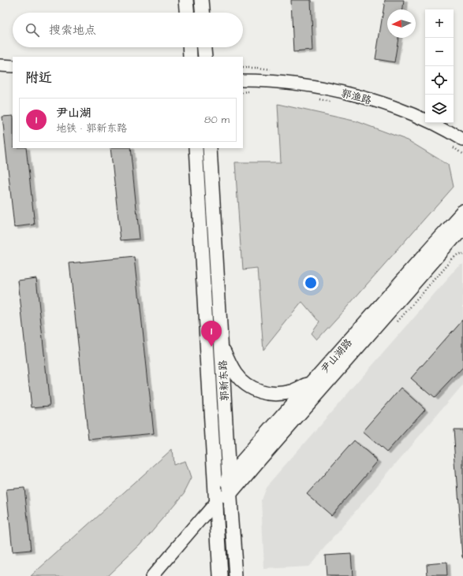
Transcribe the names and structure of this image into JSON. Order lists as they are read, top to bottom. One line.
{"streets":{"main road":["尹山湖路","郭新东路"],"street":["郭渔路"]},"crossings":[["尹山湖路","郭新东路"]],"north":"left","page":{"map_buttons":["+","−"],"search":"搜索地点","heading":"附近","list":[{"mark":"1","name":"尹山湖","note":"地铁 · 郭新东路","value":"80 m"}],"pins":"1"}}
